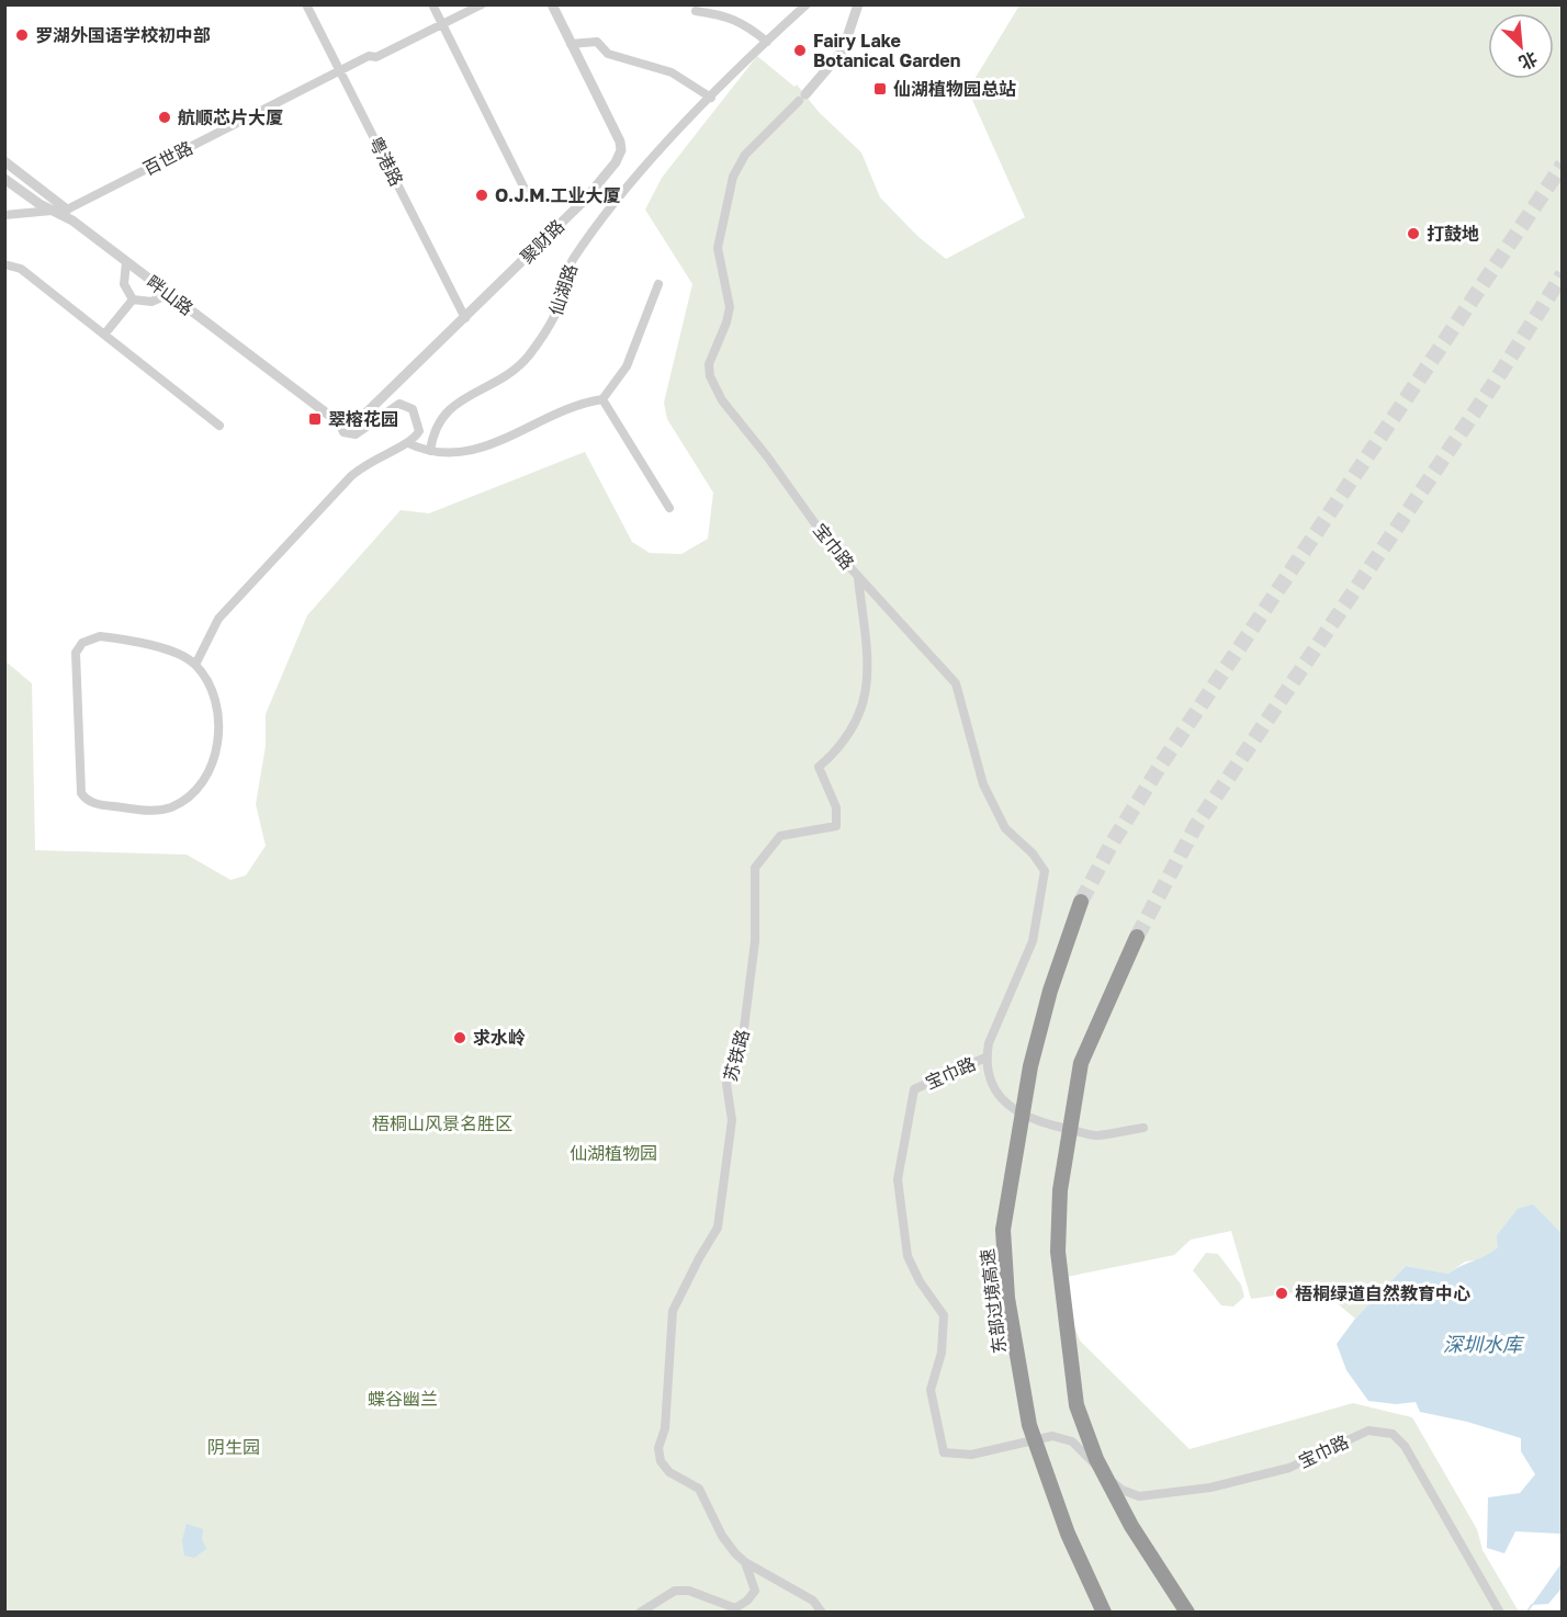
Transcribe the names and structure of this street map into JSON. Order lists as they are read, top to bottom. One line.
{"streets":{"highway":["东部过境高速"],"street":["百世路","粤港路","聚财路","仙湖路","畔山路","宝巾路","苏铁路"]},"crossings":[["百世路","粤港路"],["粤港路","聚财路"],["聚财路","畔山路"],["宝巾路","苏铁路"]],"water":["深圳水库"],"parks":["梧桐山风景名胜区","仙湖植物园","蝶谷幽兰","阴生园"],"places":{"other":["罗湖外国语学校初中部","Fairy Lake Botanical Garden","航顺芯片大厦","O.J.M.工业大厦","打鼓地","求水岭","梧桐绿道自然教育中心"],"transit":["仙湖植物园总站","翠榕花园"]},"north":"bottom right"}
